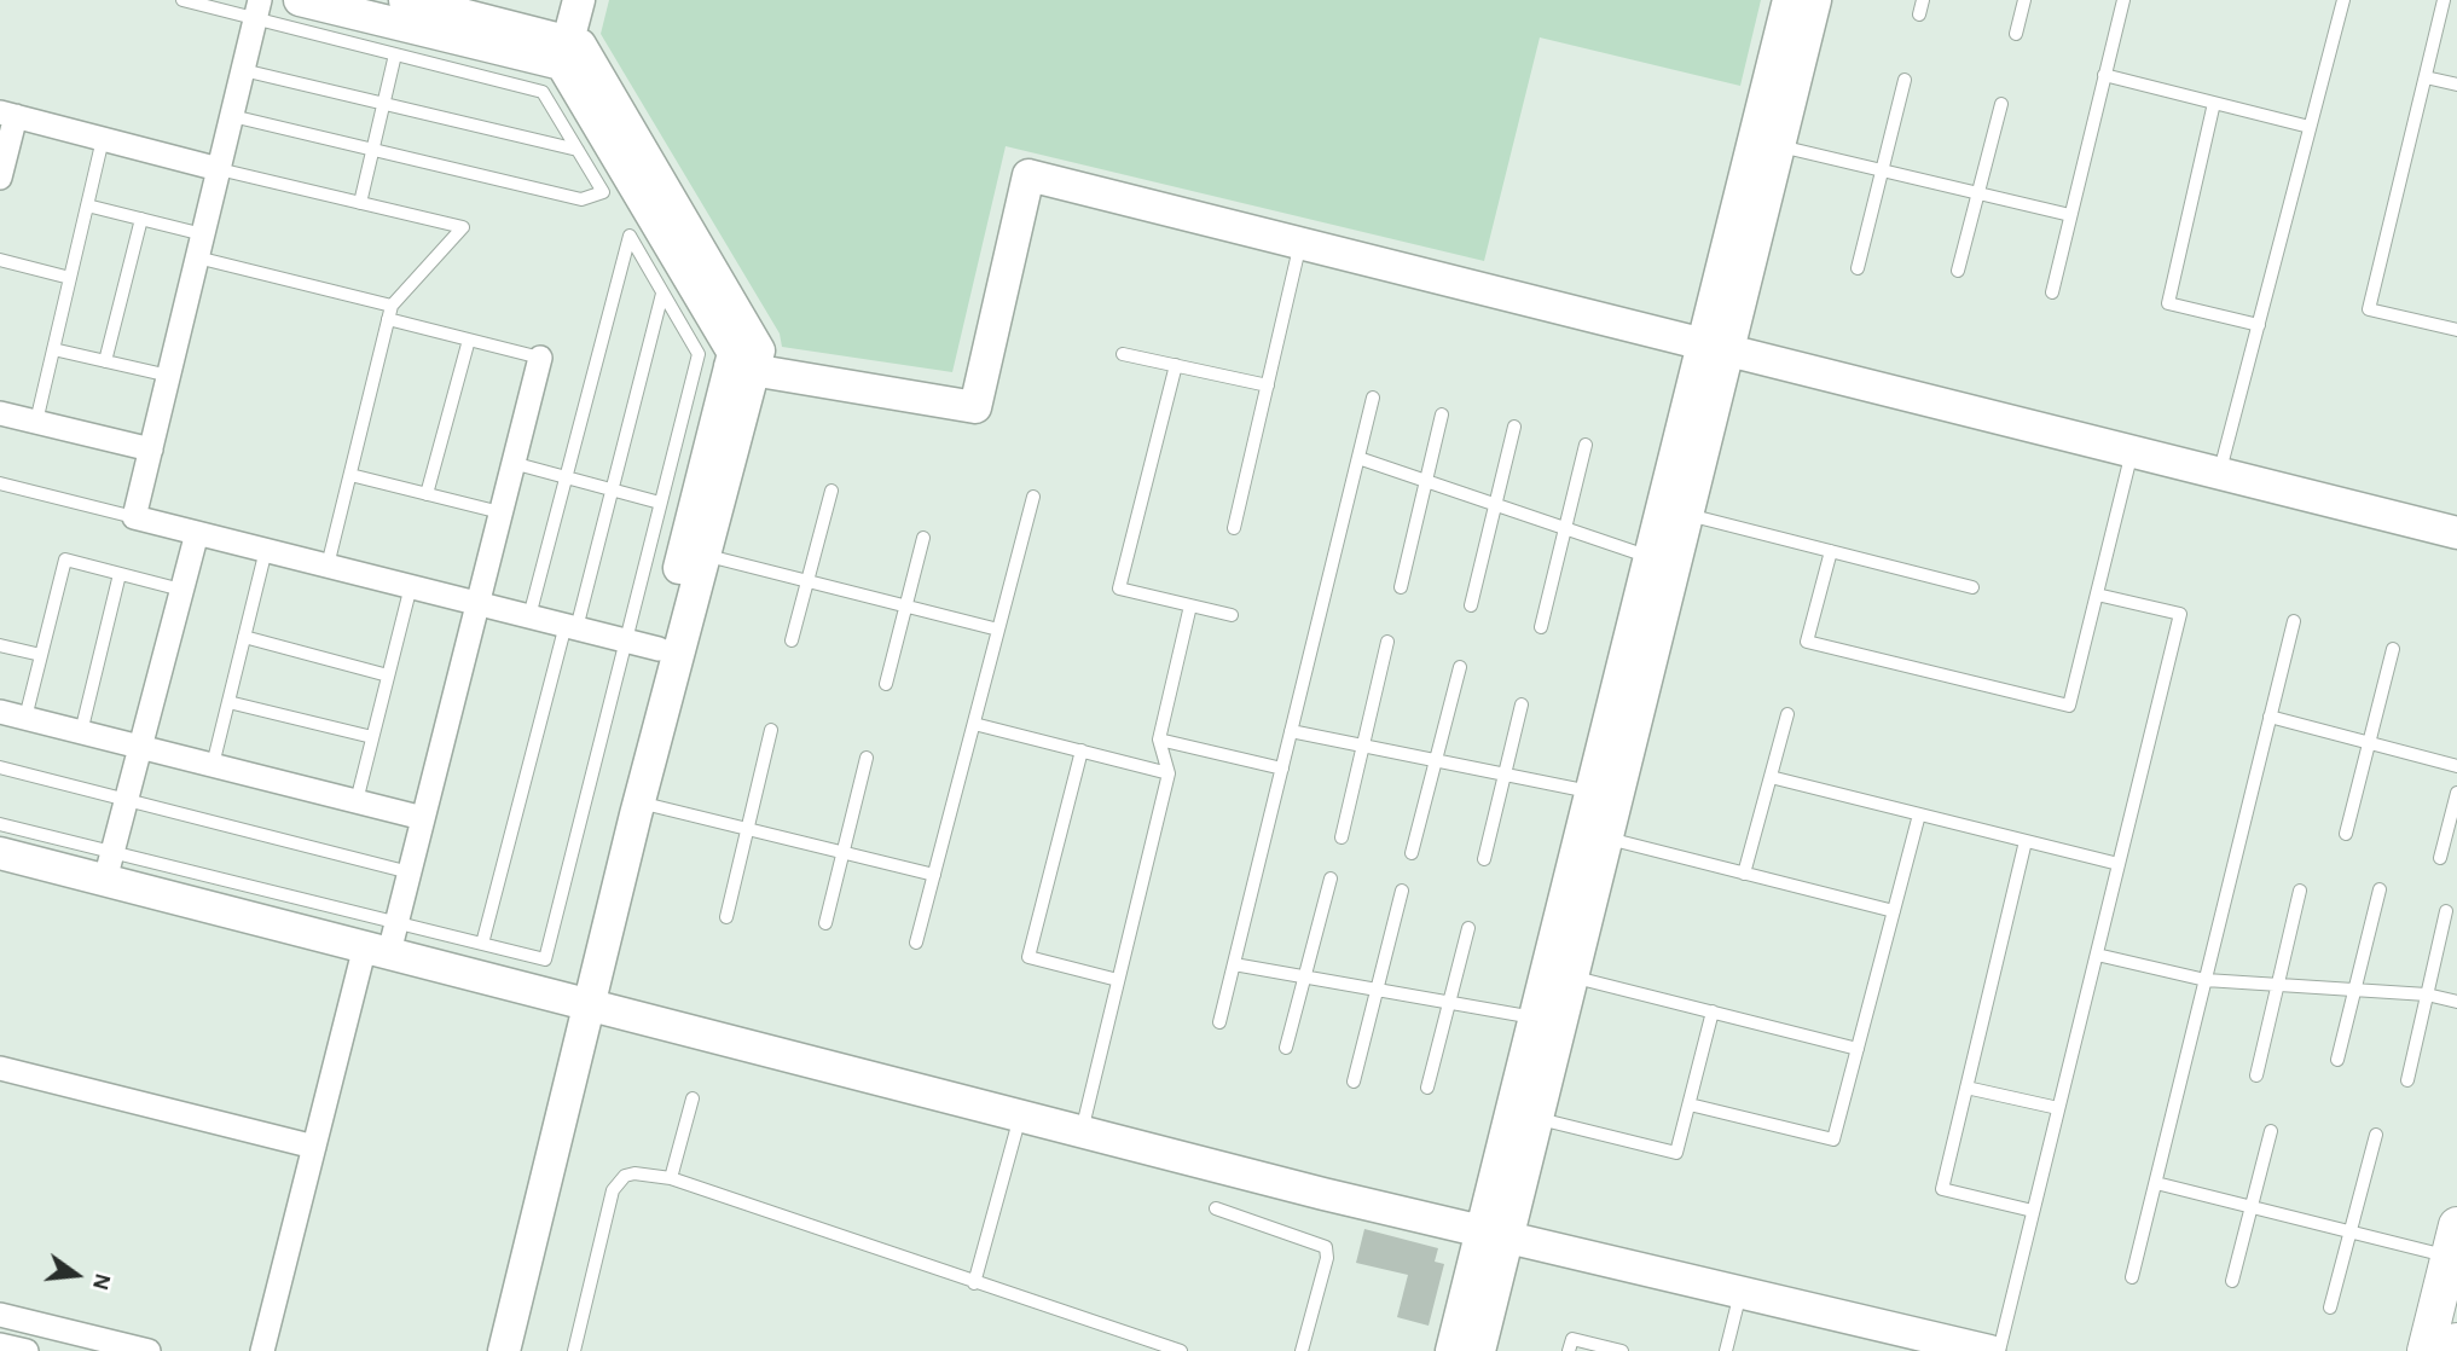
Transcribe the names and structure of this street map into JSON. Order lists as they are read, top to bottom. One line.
{"north":"right"}
